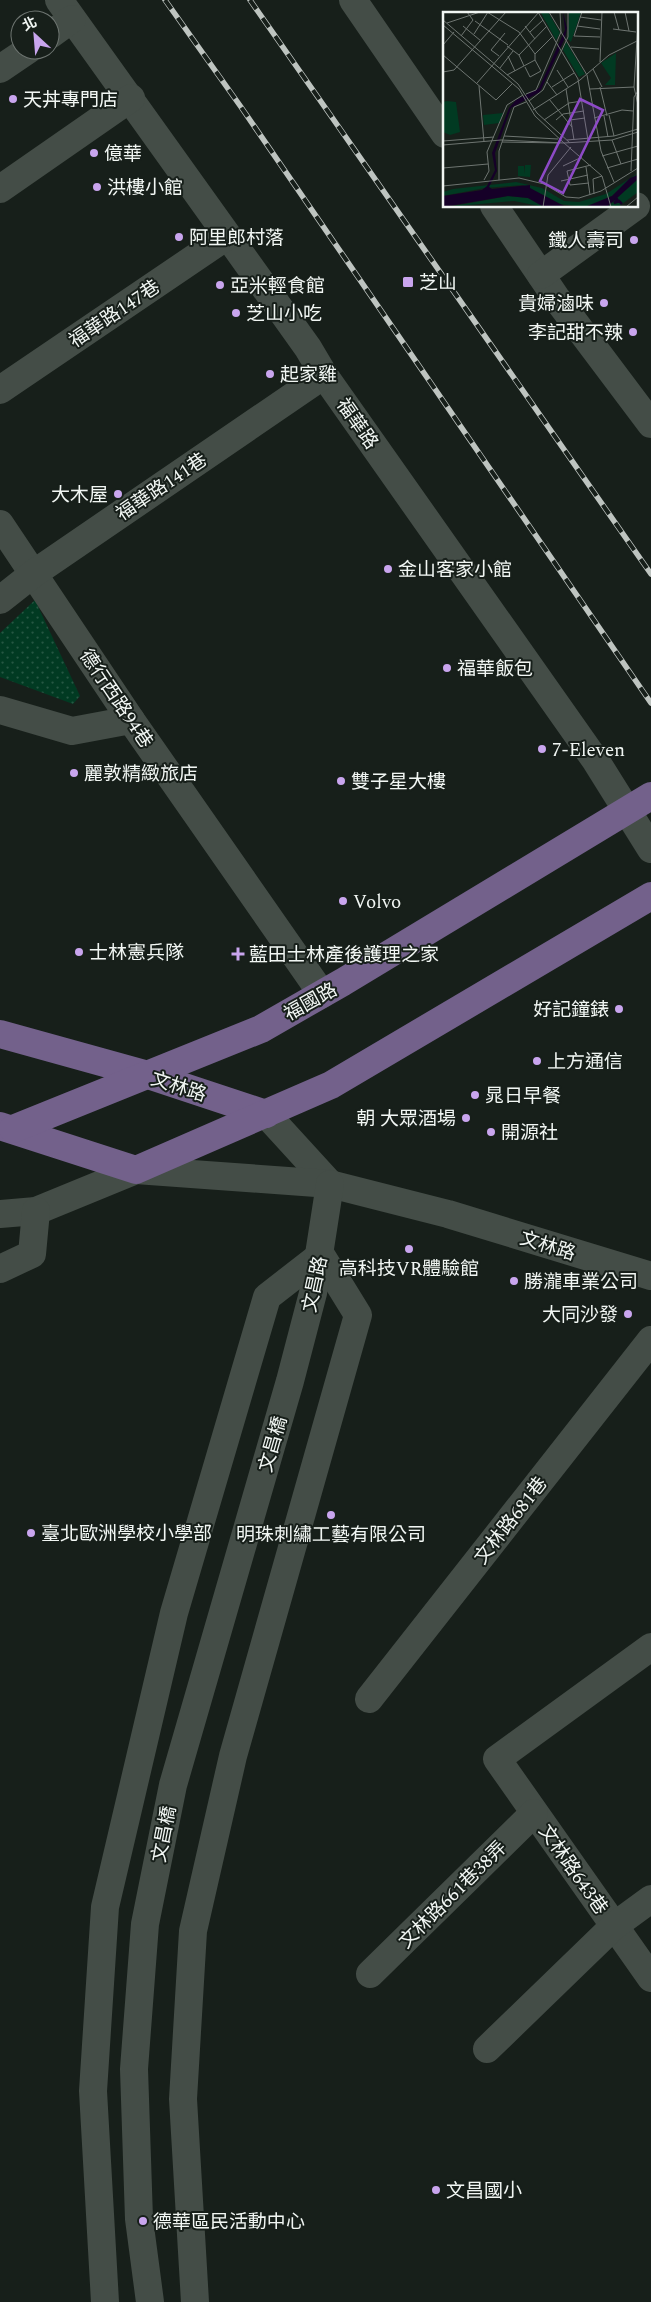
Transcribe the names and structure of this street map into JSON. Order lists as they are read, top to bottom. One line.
{"streets":{"main road":["福國路","文林路"],"street":["福華路147巷","福華路","福華路141巷","德行西路94巷","文昌路","文昌橋","文林路681巷","文林路643巷","文林路661巷38弄"]},"crossings":[["福華路147巷","福華路"],["福華路","福華路141巷"],["福華路","福國路"],["福華路141巷","德行西路94巷"],["德行西路94巷","福國路"],["福國路","文林路"],["文林路","文昌路"],["文昌路","文昌橋"],["文林路643巷","文林路661巷38弄"]],"places":{"other":["天丼專門店","億華","洪樓小館","阿里郎村落","鐵人壽司","亞米輕食館","貴婦滷味","芝山小吃","李記甜不辣","起家雞","大木屋","金山客家小館","福華飯包","7-Eleven","麗敦精緻旅店","雙子星大樓","Volvo","士林憲兵隊","好記鐘錶","上方通信","晁日早餐","朝 大眾酒場","開源社","高科技VR體驗館","勝瀧車業公司","大同沙發","明珠刺繡工藝有限公司","臺北歐洲學校小學部","文昌國小","德華區民活動中心"],"transit":["芝山"],"health":["藍田士林產後護理之家"]},"north":"top left"}
